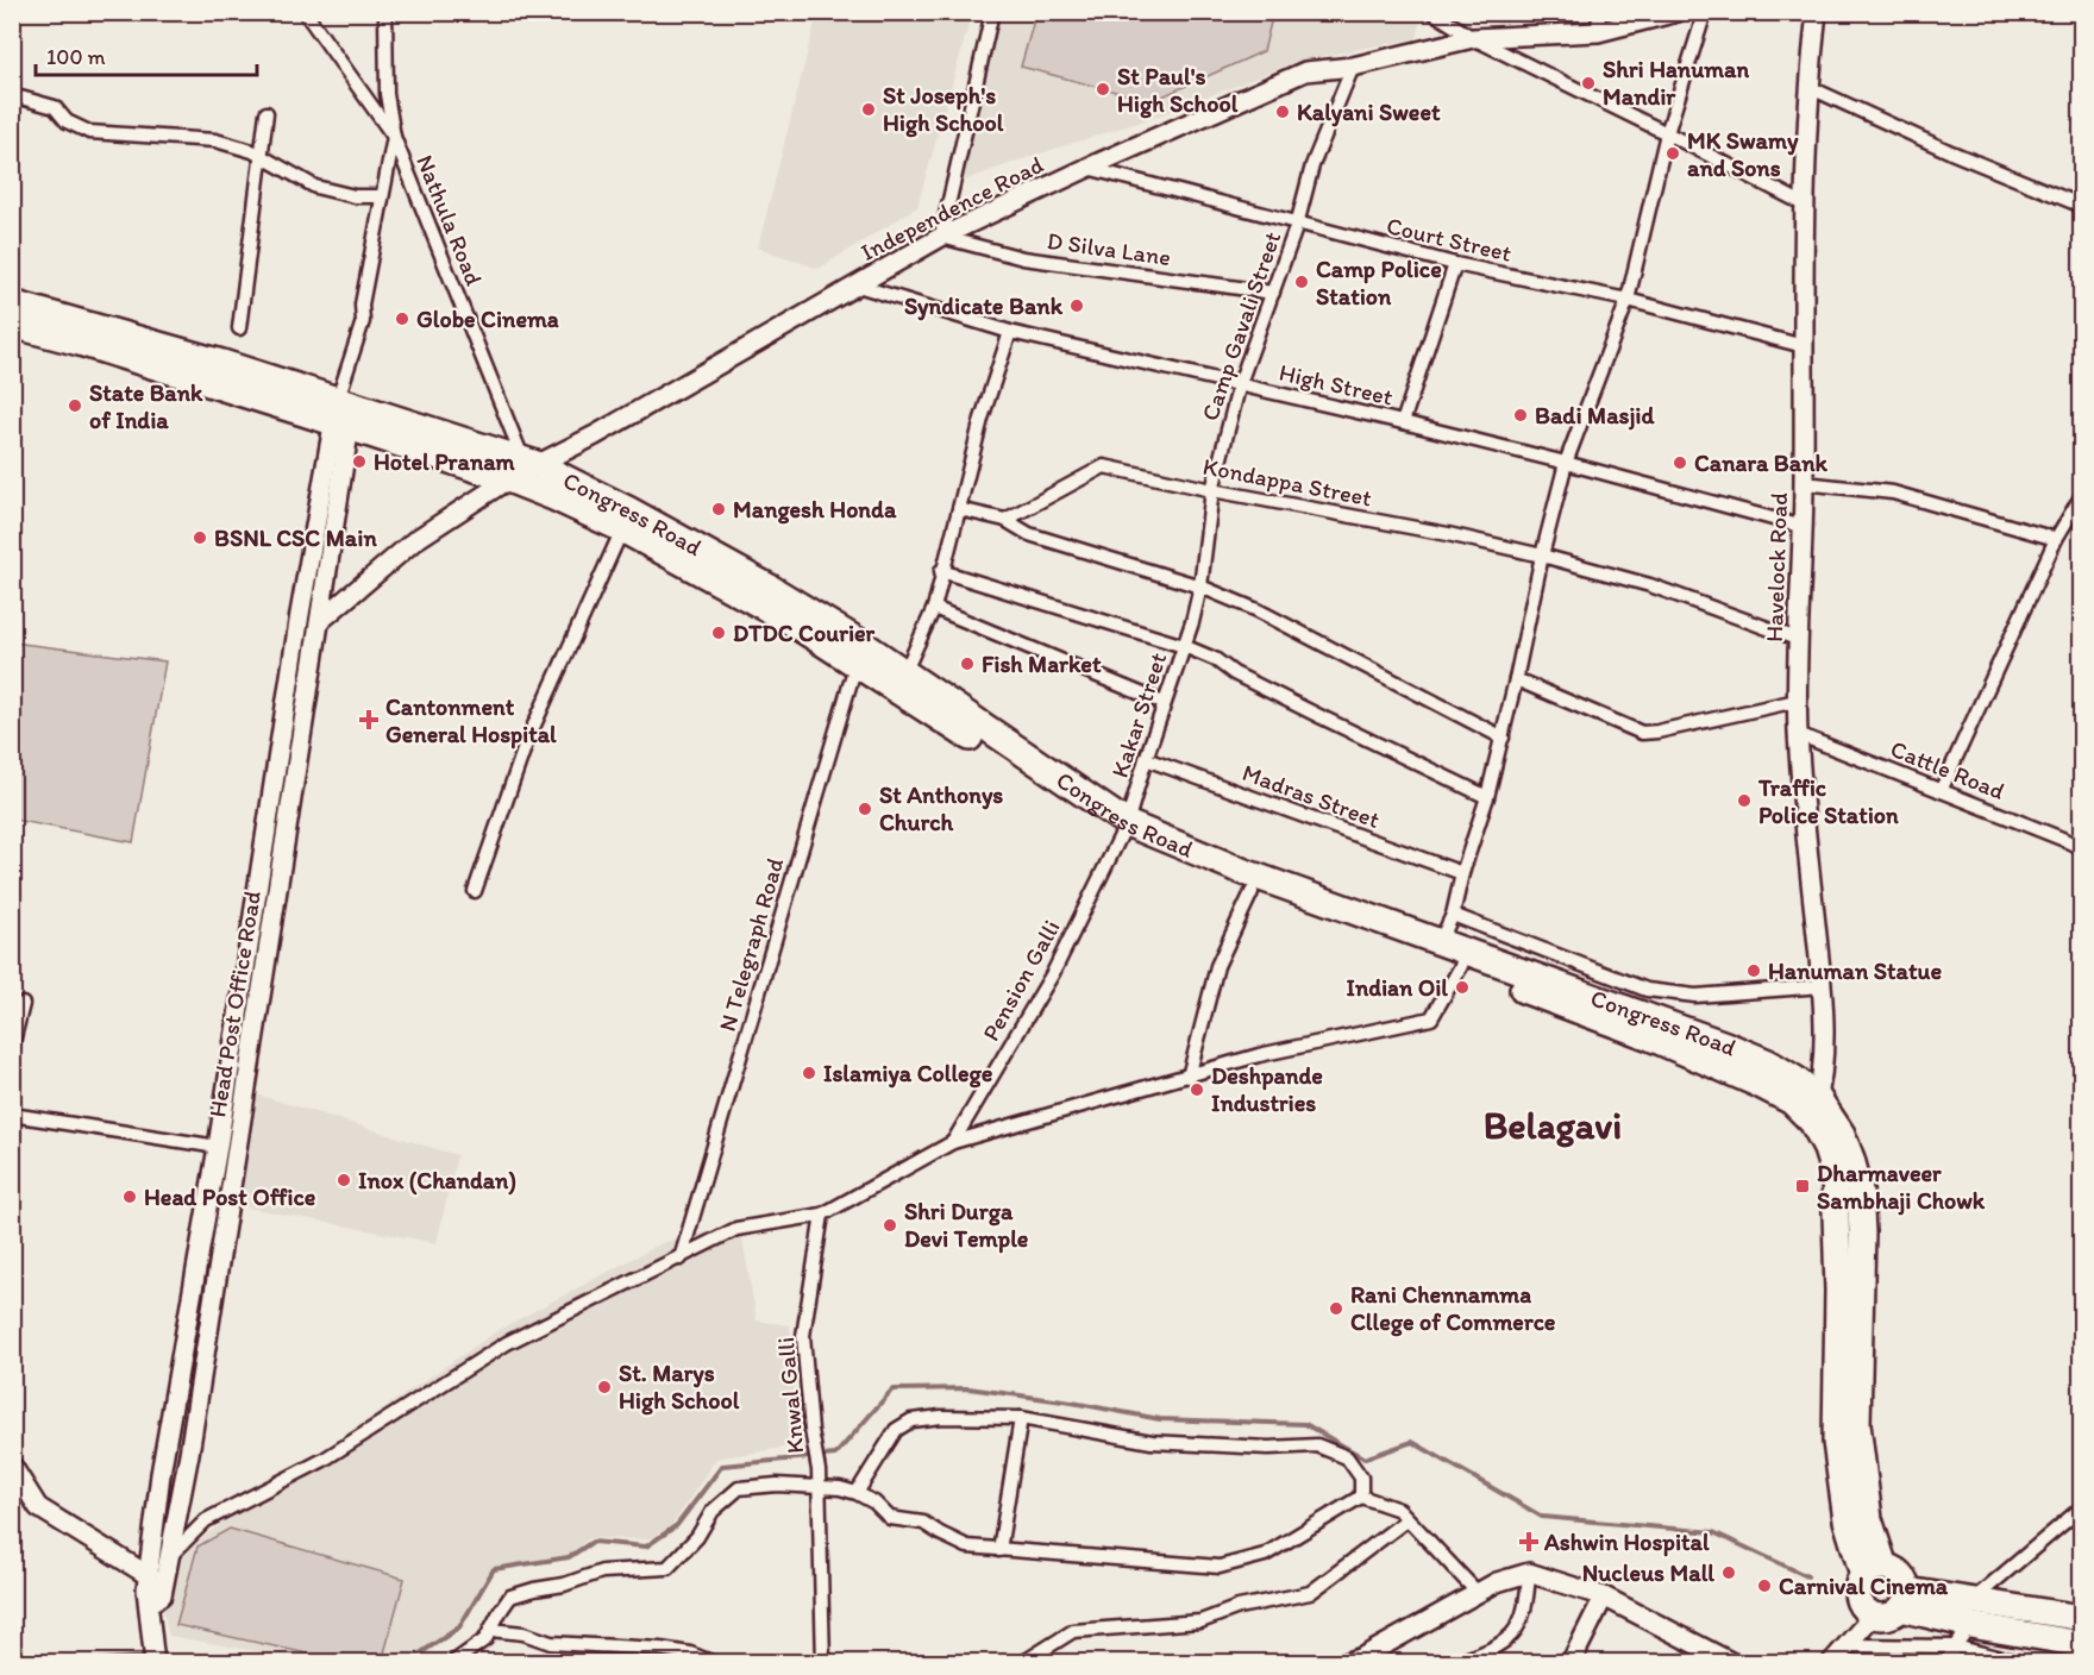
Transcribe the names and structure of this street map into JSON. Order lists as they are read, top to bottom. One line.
{"streets":{"highway":["Congress Road"],"main road":["Independence Road","Havelock Road","Head Post Office Road"],"street":["Nathula Road","Court Street","D Silva Lane","Camp Gavali Street","High Street","Kondappa Street","Kakar Street","Cattle Road","Madras Street","N Telegraph Road","Pension Galli","Knwal Galli"]},"crossings":[["Independence Road","Nathula Road"],["Independence Road","Court Street"],["Independence Road","D Silva Lane"],["Independence Road","Camp Gavali Street"],["Independence Road","High Street"],["Independence Road","Congress Road"],["Independence Road","Head Post Office Road"],["Nathula Road","Congress Road"],["Court Street","Camp Gavali Street"],["Court Street","Havelock Road"],["D Silva Lane","Camp Gavali Street"],["Camp Gavali Street","High Street"],["Camp Gavali Street","Kondappa Street"],["Camp Gavali Street","Kakar Street"],["High Street","Havelock Road"],["Kondappa Street","Havelock Road"],["Congress Road","Havelock Road"],["Congress Road","Kakar Street"],["Congress Road","N Telegraph Road"],["Congress Road","Pension Galli"],["Congress Road","Head Post Office Road"],["Havelock Road","Cattle Road"],["Kakar Street","Madras Street"],["Kakar Street","Pension Galli"]],"districts":["Belagavi"],"places":{"other":["Shri Hanuman Mandir","St Paul's High School","St Joseph's High School","Kalyani Sweet","MK Swamy and Sons","Camp Police Station","Syndicate Bank","Globe Cinema","State Bank of India","Badi Masjid","Hotel Pranam","Canara Bank","Mangesh Honda","BSNL CSC Main","DTDC Courier","Fish Market","Traffic Police Station","St Anthonys Church","Hanuman Statue","Indian Oil","Islamiya College","Deshpande Industries","Inox (Chandan)","Head Post Office","Shri Durga Devi Temple","Rani Chennamma Cllege of Commerce","St. Marys High School","Nucleus Mall","Carnival Cinema"],"health":["Cantonment General Hospital","Ashwin Hospital"],"transit":["Dharmaveer Sambhaji Chowk"]},"scale_bar":"100 m"}
